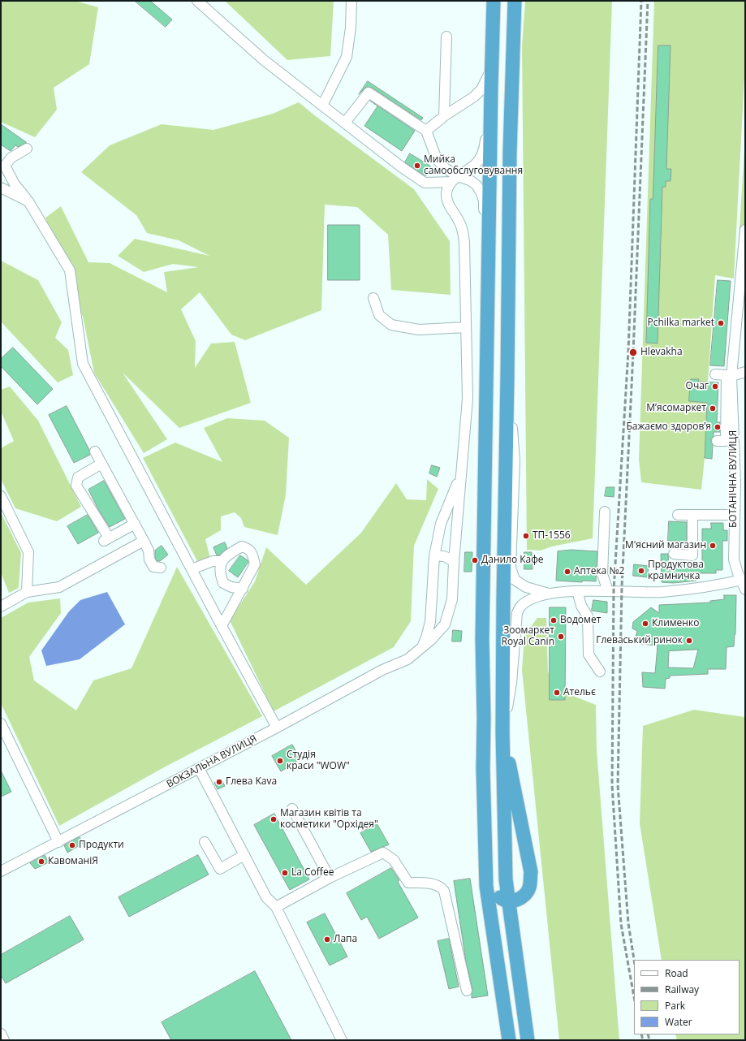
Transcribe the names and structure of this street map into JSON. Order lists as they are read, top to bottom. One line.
{"streets":{"street":["БОТАНІЧНА ВУЛИЦЯ","ВОКЗАЛЬНА ВУЛИЦЯ"]},"places":["Мийка самообслуговування","Pchilka market","Hlevakha","Очаг","Мʼясомаркет","Бажаємо здоровʼя","ТП-1556","М'ясний магазин","Данило Кафе","Продуктова крамничка","Аптека №2","Водомет","Клименко","Зоомаркет Royal Canin","Глеваський ринок","Ательє","Студія краси \"WOW\"","Глева Kava","Магазин квітів та косметики \"Орхідея\"","Продукти","КавоманіЯ","La Coffee","Лапа"],"legend":["Road","Railway","Park","Water"]}
